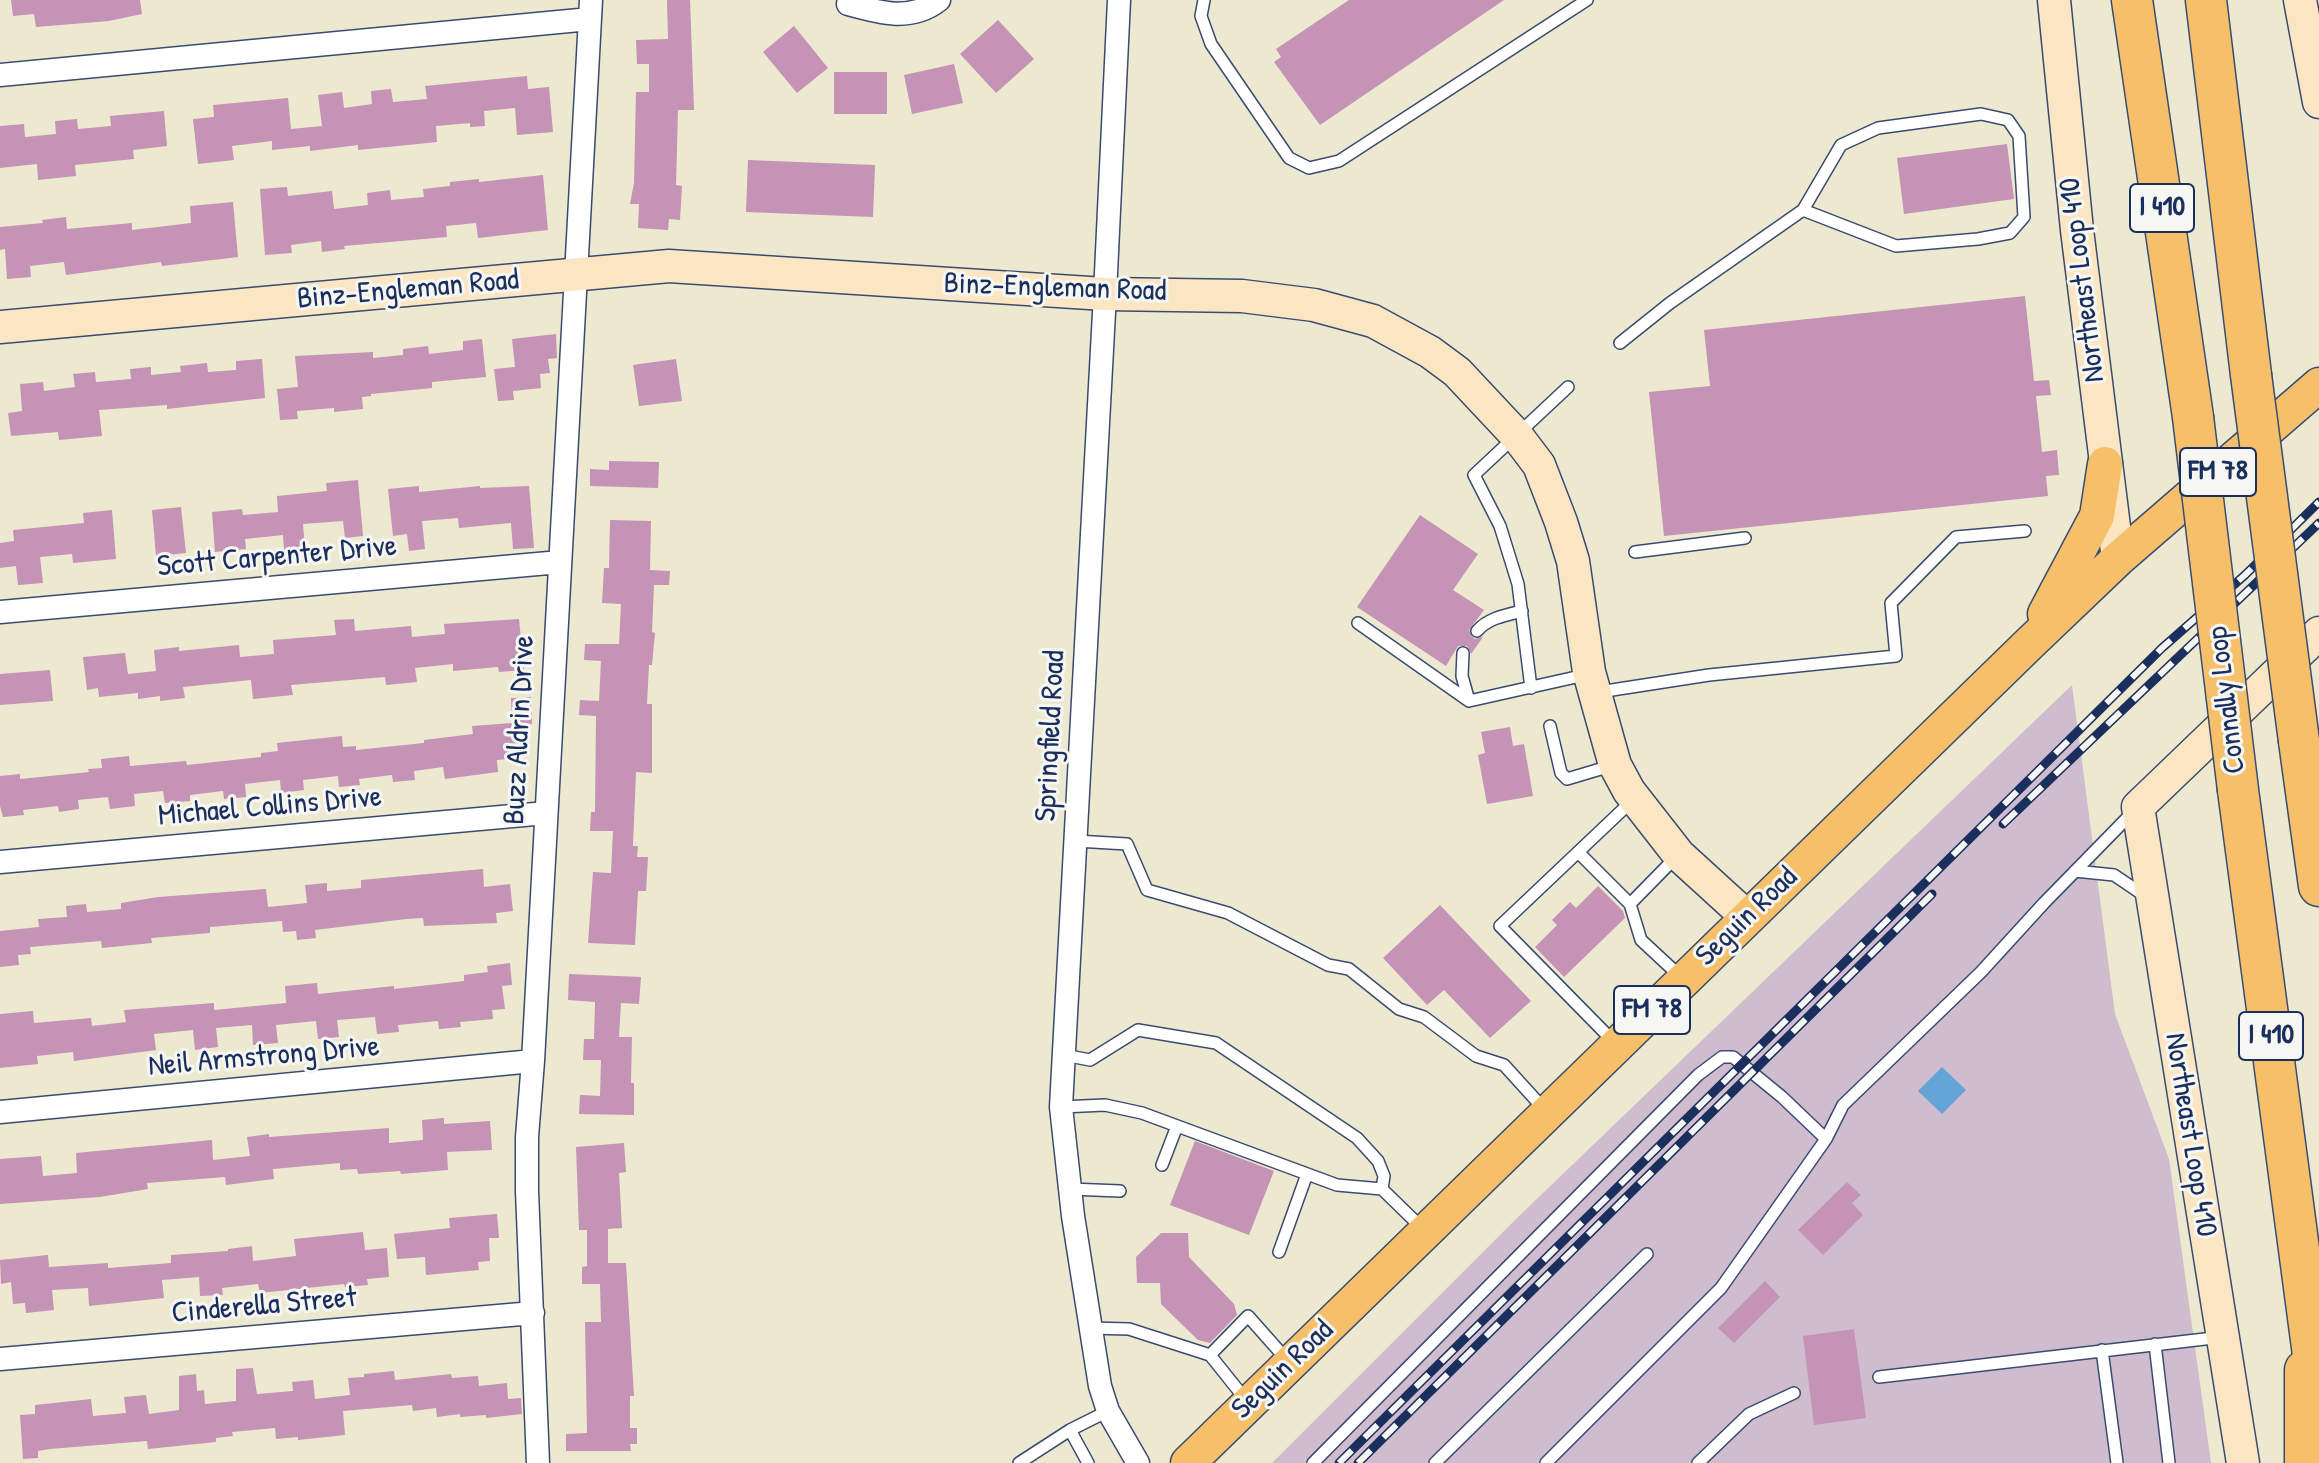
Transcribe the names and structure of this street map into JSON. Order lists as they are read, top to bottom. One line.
{"streets":{"highway":["I 410","Connally Loop"],"main road":["FM 78","Seguin Road"],"street":["Northeast Loop 410","Binz-Engleman Road","Scott Carpenter Drive","Buzz Aldrin Drive","Springfield Road","Michael Collins Drive","Neil Armstrong Drive","Cinderella Street"]},"crossings":[["Northeast Loop 410","Seguin Road"],["Binz-Engleman Road","Buzz Aldrin Drive"],["Binz-Engleman Road","Springfield Road"],["Binz-Engleman Road","Seguin Road"],["Scott Carpenter Drive","Buzz Aldrin Drive"],["Buzz Aldrin Drive","Michael Collins Drive"],["Buzz Aldrin Drive","Neil Armstrong Drive"],["Buzz Aldrin Drive","Cinderella Street"]]}
